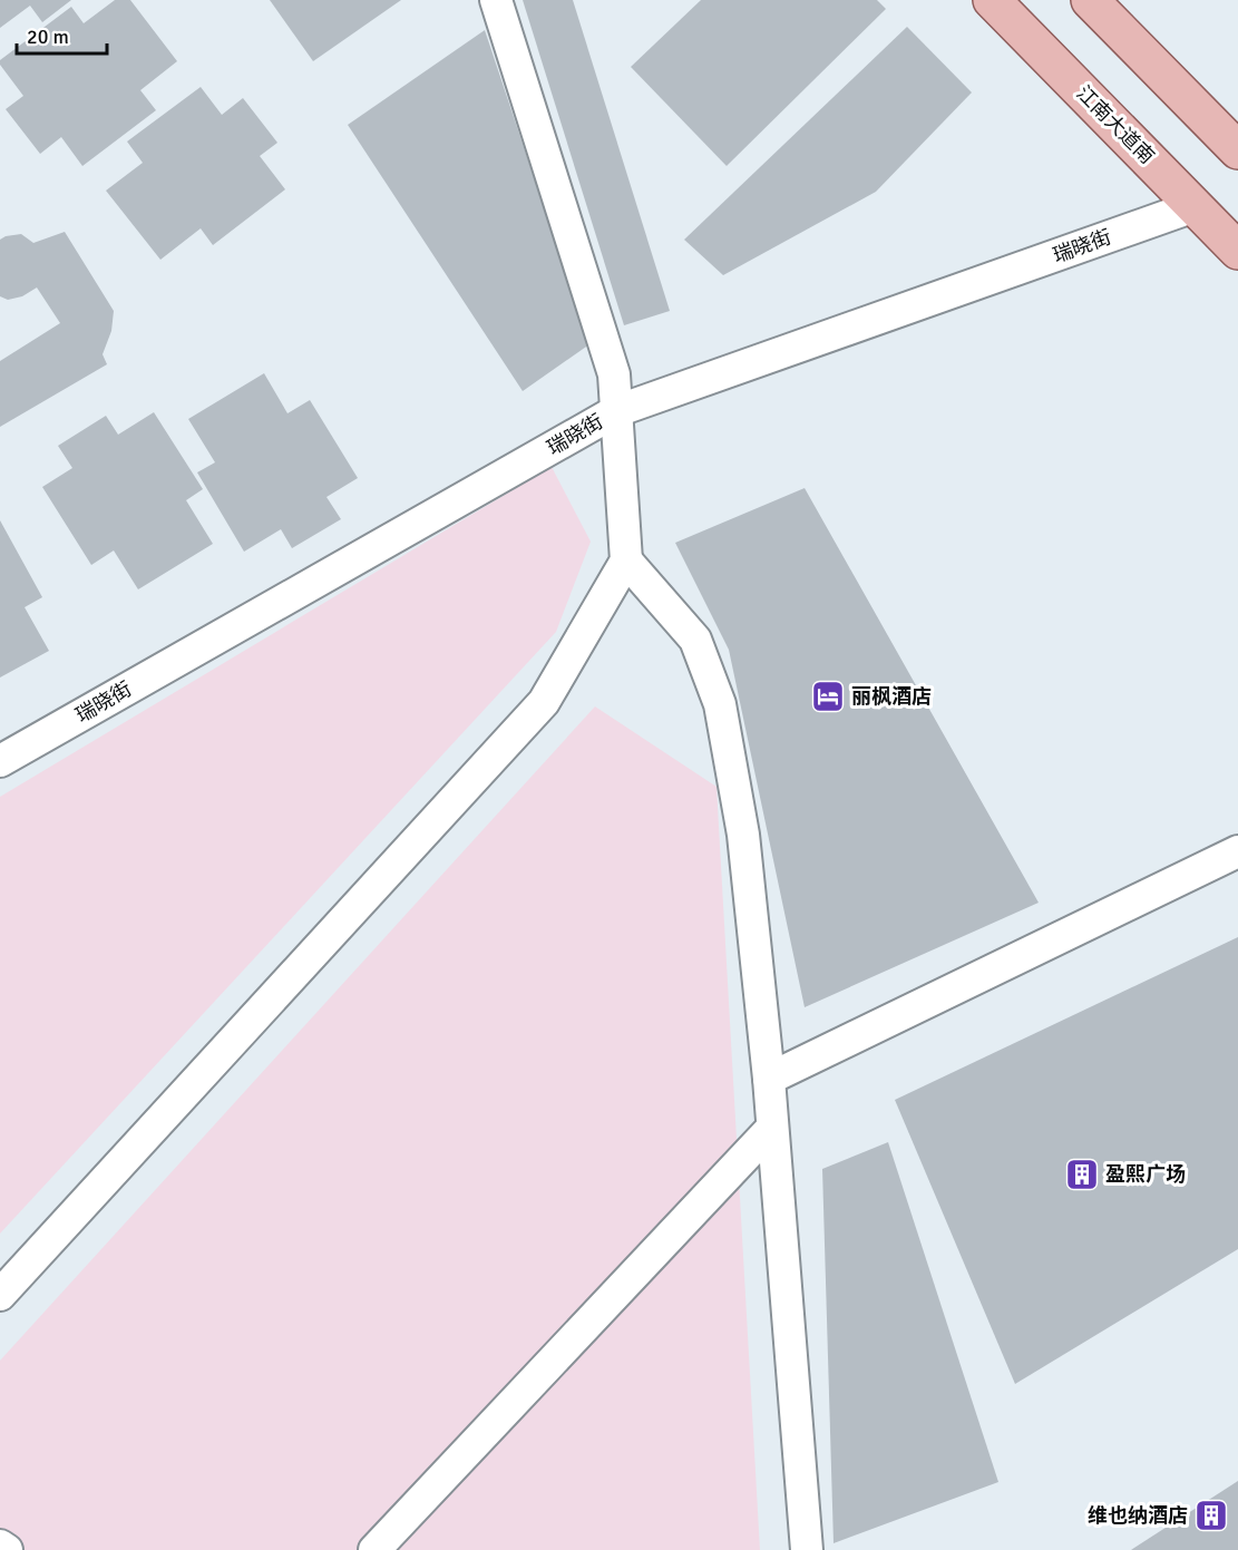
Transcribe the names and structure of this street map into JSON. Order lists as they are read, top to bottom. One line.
{"streets":{"main road":["江南大道南"],"street":["瑞晓街"]},"crossings":[["江南大道南","瑞晓街"]],"places":{"hotel":["丽枫酒店"],"building":["盈熙广场","维也纳酒店"]},"scale_bar":"20 m"}
